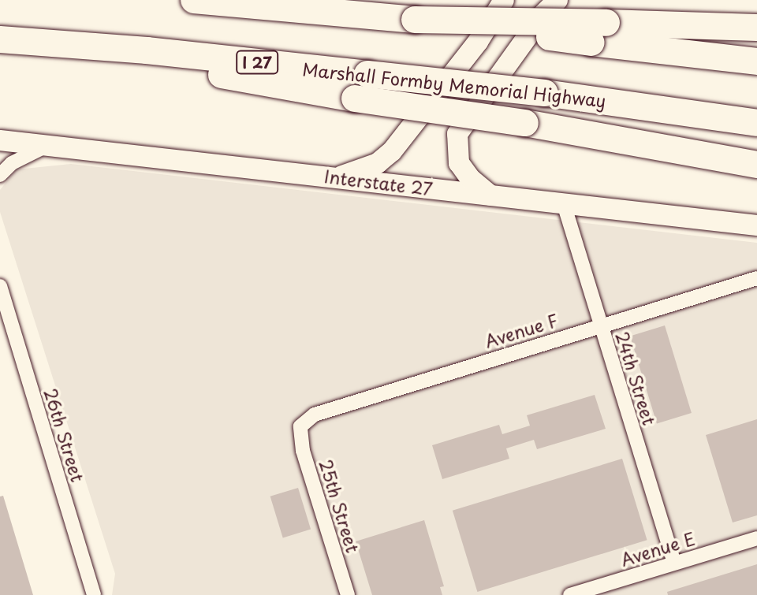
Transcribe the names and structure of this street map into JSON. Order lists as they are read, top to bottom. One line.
{"streets":{"highway":["I 27","Marshall Formby Memorial Highway"],"main road":["Interstate 27"],"street":["Avenue F","24th Street","26th Street","25th Street","Avenue E"]},"crossings":[["Interstate 27","24th Street"],["Avenue F","24th Street"],["Avenue F","25th Street"],["24th Street","Avenue E"]]}
